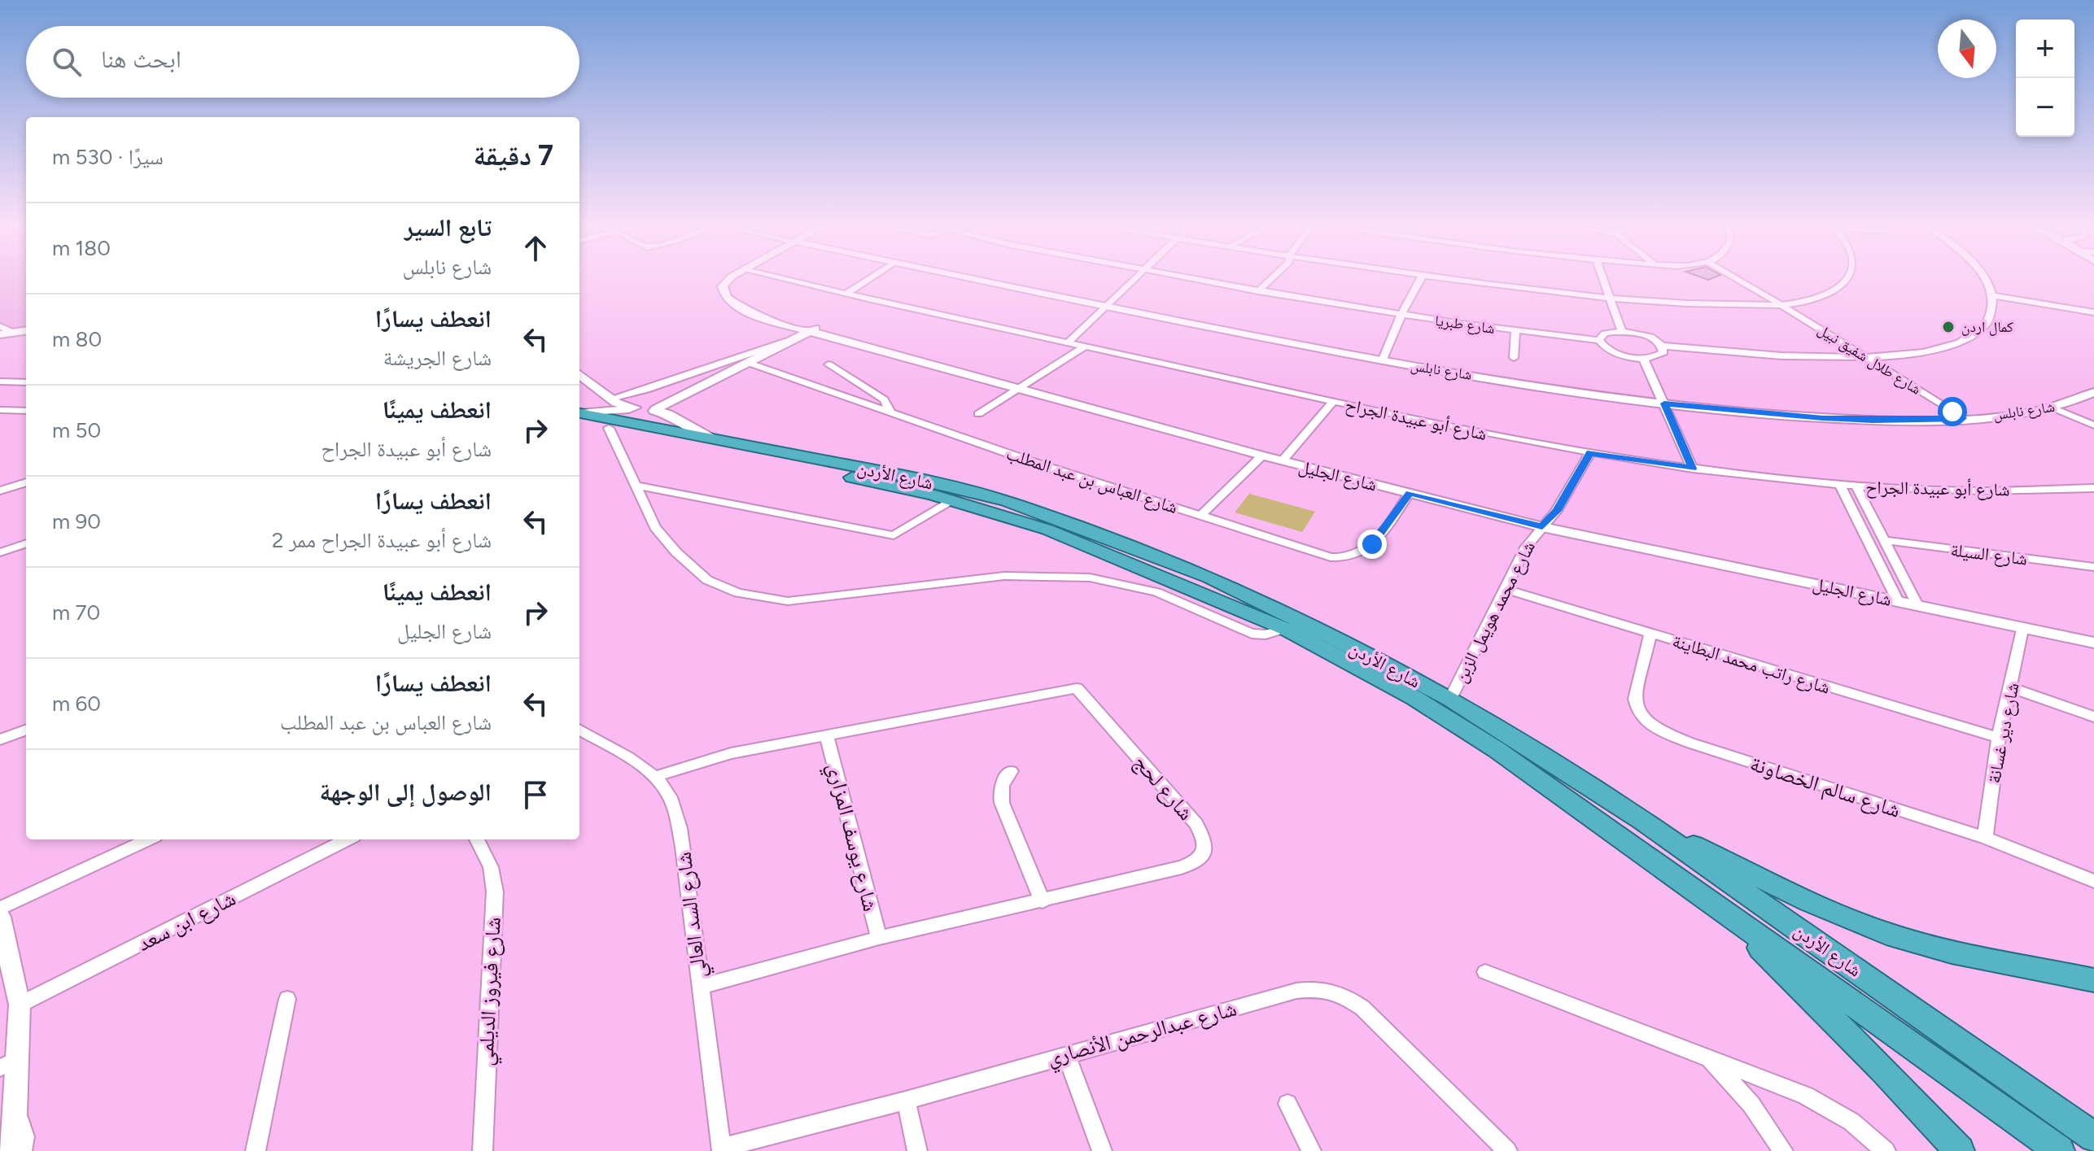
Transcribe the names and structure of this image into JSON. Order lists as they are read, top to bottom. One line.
{"streets":{"highway":["شارع الأردن"],"street":["شارع طبريا","شارع طلال شفيق نبيل","شارع نابلس","شارع أبو عبيدة الجراح","شارع الجليل","شارع العباس بن عبد المطلب","شارع السيلة","شارع محمد هويمل الزبن","شارع راتب محمد البطاينة","شارع دير غسانة","شارع سالم الخصاونة","شارع لحج","شارع يوسف المزاري","شارع السد العالي","شارع ابن سعد","شارع فيروز الديلمي","شارع عبدالرحمن الأنصاري"]},"crossings":[["شارع طلال شفيق نبيل","شارع نابلس"],["شارع أبو عبيدة الجراح","شارع محمد هويمل الزبن"],["شارع الأردن","شارع محمد هويمل الزبن"],["شارع الجليل","شارع العباس بن عبد المطلب"],["شارع الجليل","شارع محمد هويمل الزبن"],["شارع الجليل","شارع دير غسانة"],["شارع محمد هويمل الزبن","شارع راتب محمد البطاينة"],["شارع راتب محمد البطاينة","شارع دير غسانة"],["شارع راتب محمد البطاينة","شارع سالم الخصاونة"],["شارع دير غسانة","شارع سالم الخصاونة"],["شارع لحج","شارع يوسف المزاري"],["شارع لحج","شارع السد العالي"],["شارع السد العالي","شارع عبدالرحمن الأنصاري"]],"places":["كمال اردن"],"north":"bottom","page":{"map_buttons":["+","−"],"search":"ابحث هنا","heading":["7 دقيقة","سيرًا · 530 m"],"list":[["تابع السير","شارع نابلس","180 m"],["انعطف يسارًا","شارع الجريشة","80 m"],["انعطف يمينًا","شارع أبو عبيدة الجراح","50 m"],["انعطف يسارًا","شارع أبو عبيدة الجراح ممر 2","90 m"],["انعطف يمينًا","شارع الجليل","70 m"],["انعطف يسارًا","شارع العباس بن عبد المطلب","60 m"],"الوصول إلى الوجهة"]}}
